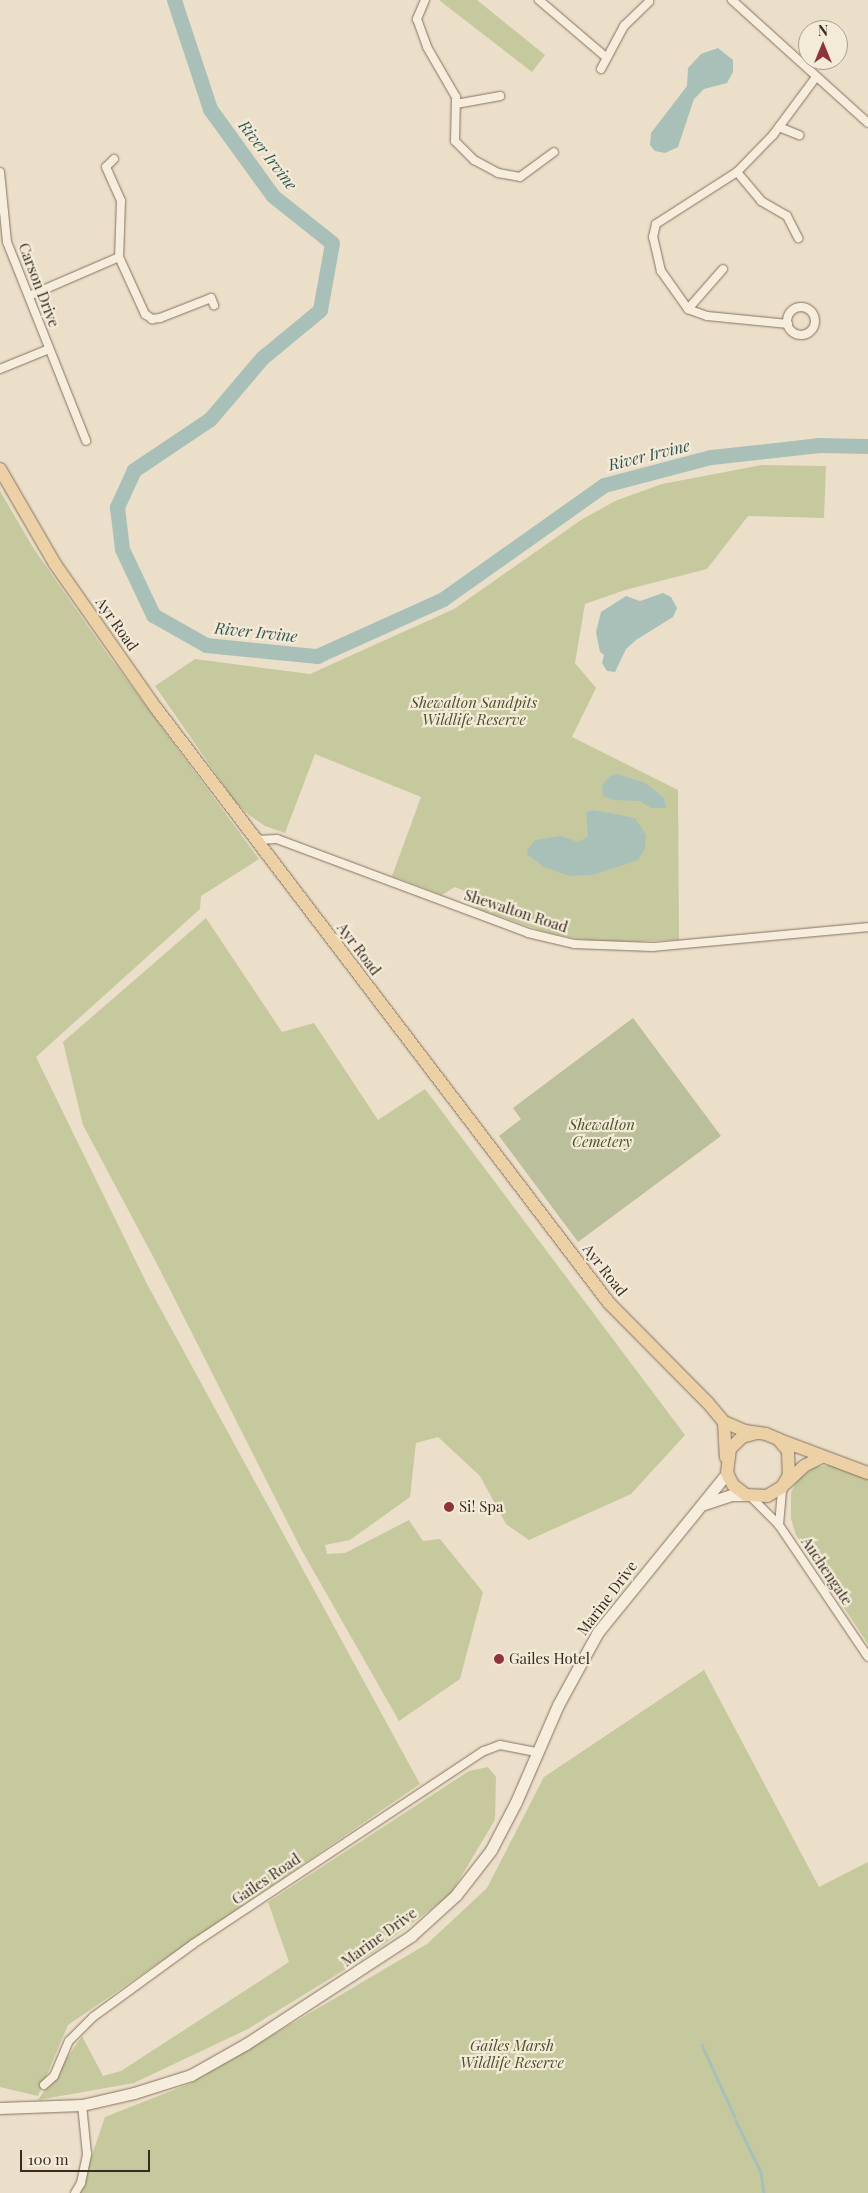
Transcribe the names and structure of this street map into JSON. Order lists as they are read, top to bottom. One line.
{"streets":{"main road":["Ayr Road"],"street":["Carson Drive","Shewalton Road","Auchengate","Marine Drive","Gailes Road"]},"crossings":[["Ayr Road","Shewalton Road"],["Auchengate","Marine Drive"],["Marine Drive","Gailes Road"]],"water":["River Irvine"],"parks":["Shewalton Sandpits Wildlife Reserve","Shewalton Cemetery","Gailes Marsh Wildlife Reserve"],"places":["Si! Spa","Gailes Hotel"],"scale_bar":"100 m","north":"top"}
